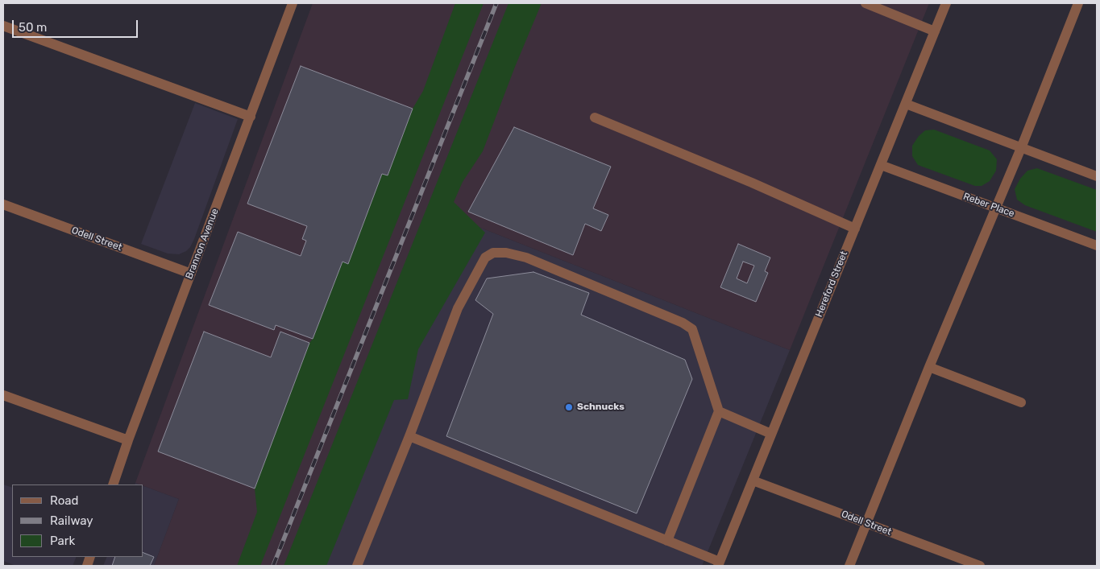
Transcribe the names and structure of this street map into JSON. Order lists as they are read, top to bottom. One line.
{"streets":{"street":["Reber Place","Odell Street","Brannon Avenue","Hereford Street"]},"crossings":[["Reber Place","Hereford Street"],["Odell Street","Brannon Avenue"],["Odell Street","Hereford Street"]],"places":["Schnucks"],"legend":["Road","Railway","Park"],"scale_bar":"50 m"}
